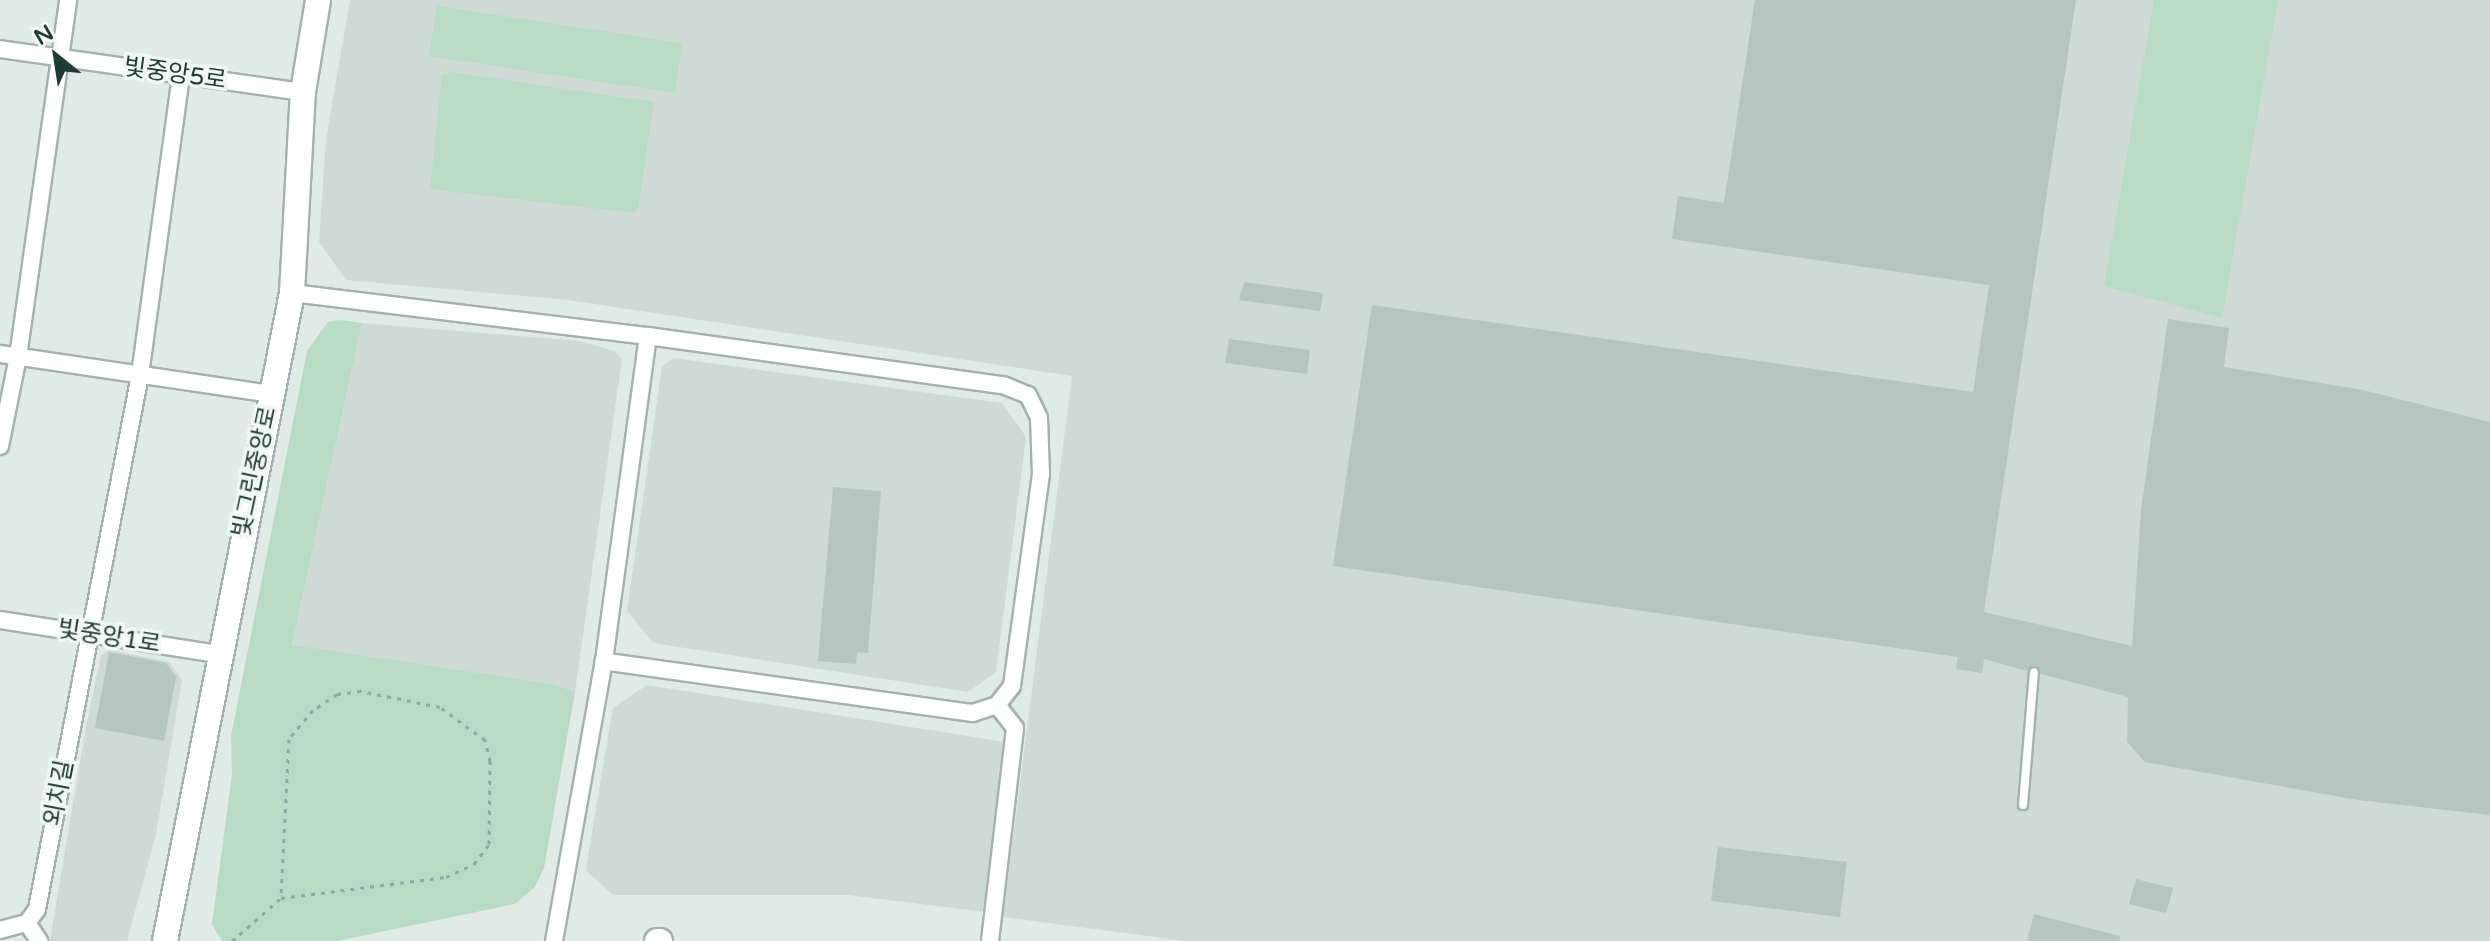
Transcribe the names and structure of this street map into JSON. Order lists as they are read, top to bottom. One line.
{"streets":{"street":["빛중앙5로","빛그린중앙로","빛중앙1로","외치길"]},"crossings":[["빛중앙5로","빛그린중앙로"],["빛중앙5로","외치길"],["빛그린중앙로","빛중앙1로"],["빛중앙1로","외치길"]],"north":"top left"}
